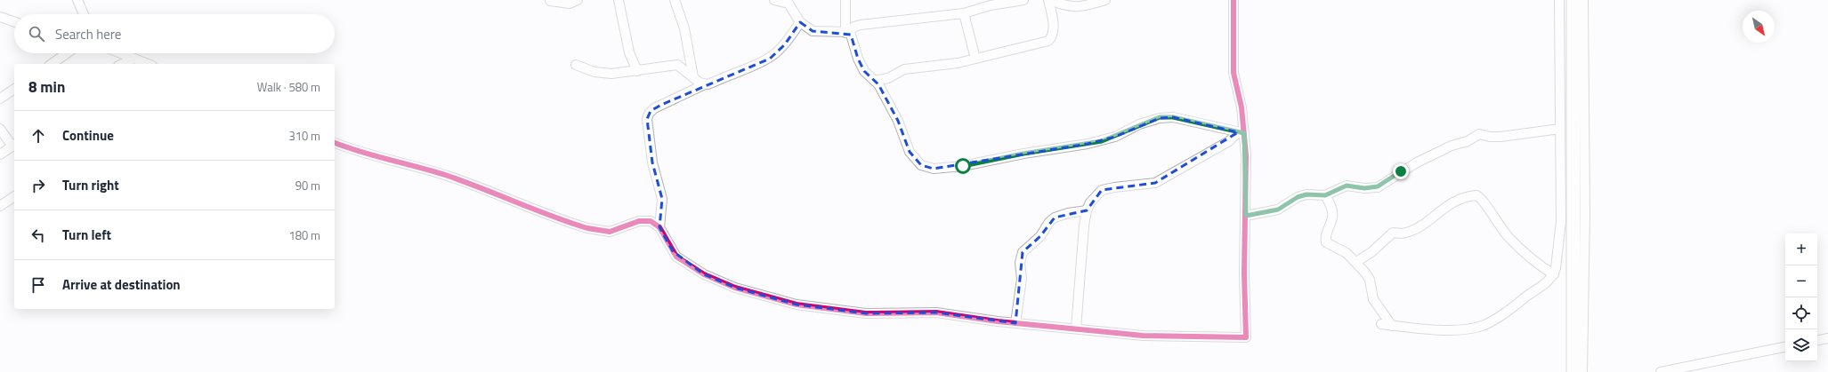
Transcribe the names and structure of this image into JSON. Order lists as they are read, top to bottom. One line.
{"north":"bottom right","page":{"search":"Search here","heading":["8 min","Walk · 580 m"],"list":[["Continue","310 m"],["Turn right","90 m"],["Turn left","180 m"],"Arrive at destination"],"map_buttons":["+","−"]}}
